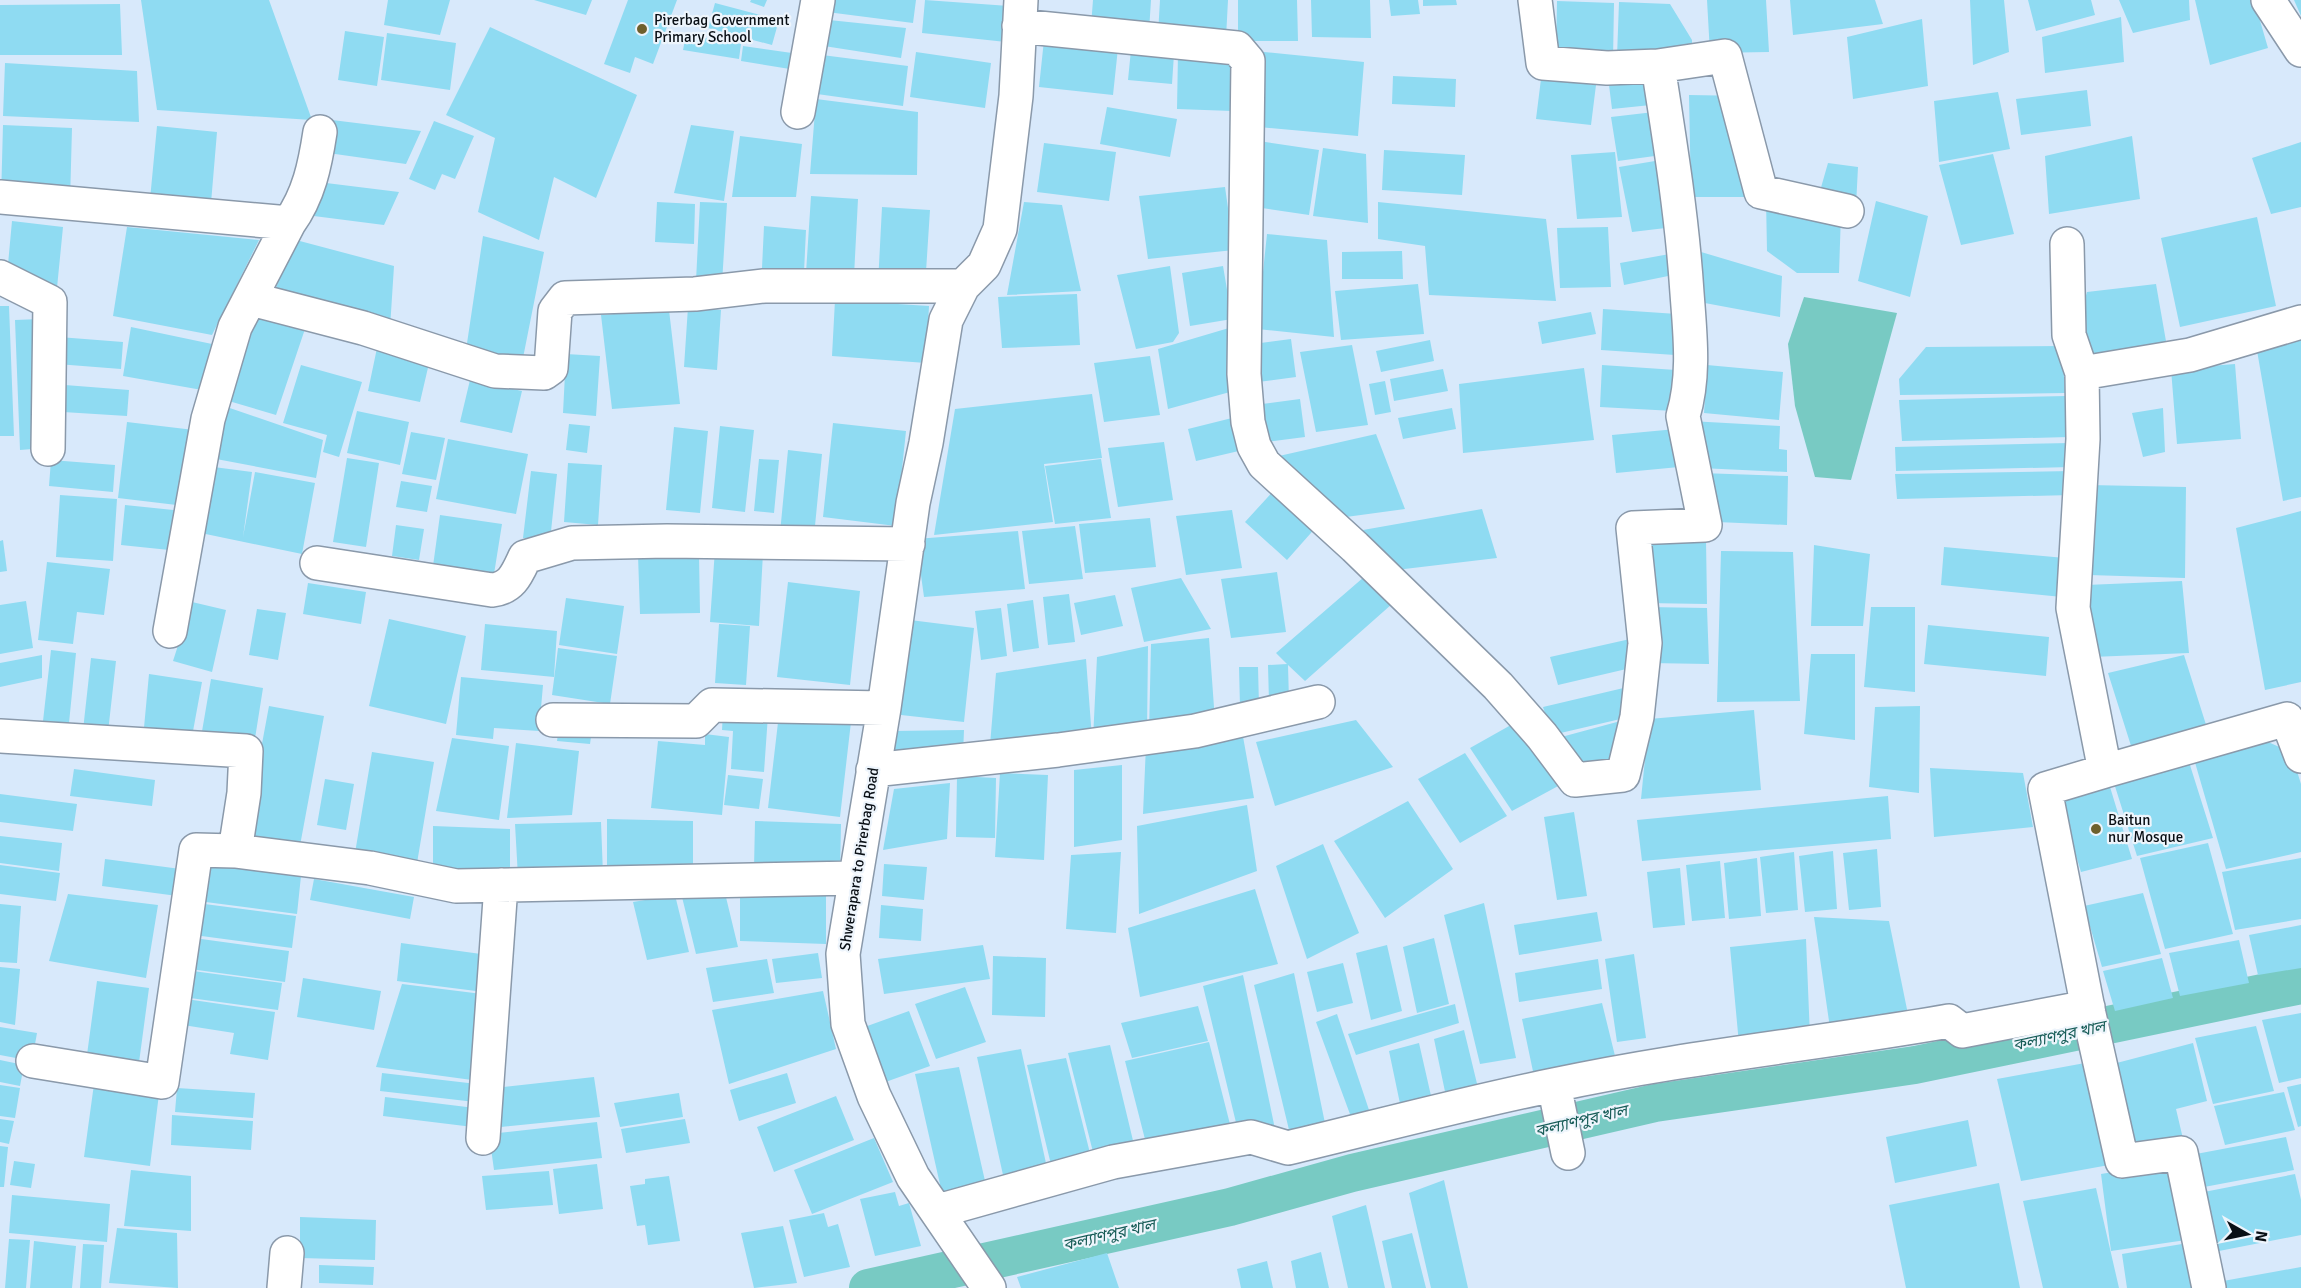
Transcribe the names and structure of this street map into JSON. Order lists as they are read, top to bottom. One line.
{"streets":{"street":["Shwerapara to Pirerbag Road"]},"water":["কল্যাণপুর খাল"],"places":["Pirerbag Government Primary School","Baitun nur Mosque"],"north":"right"}
